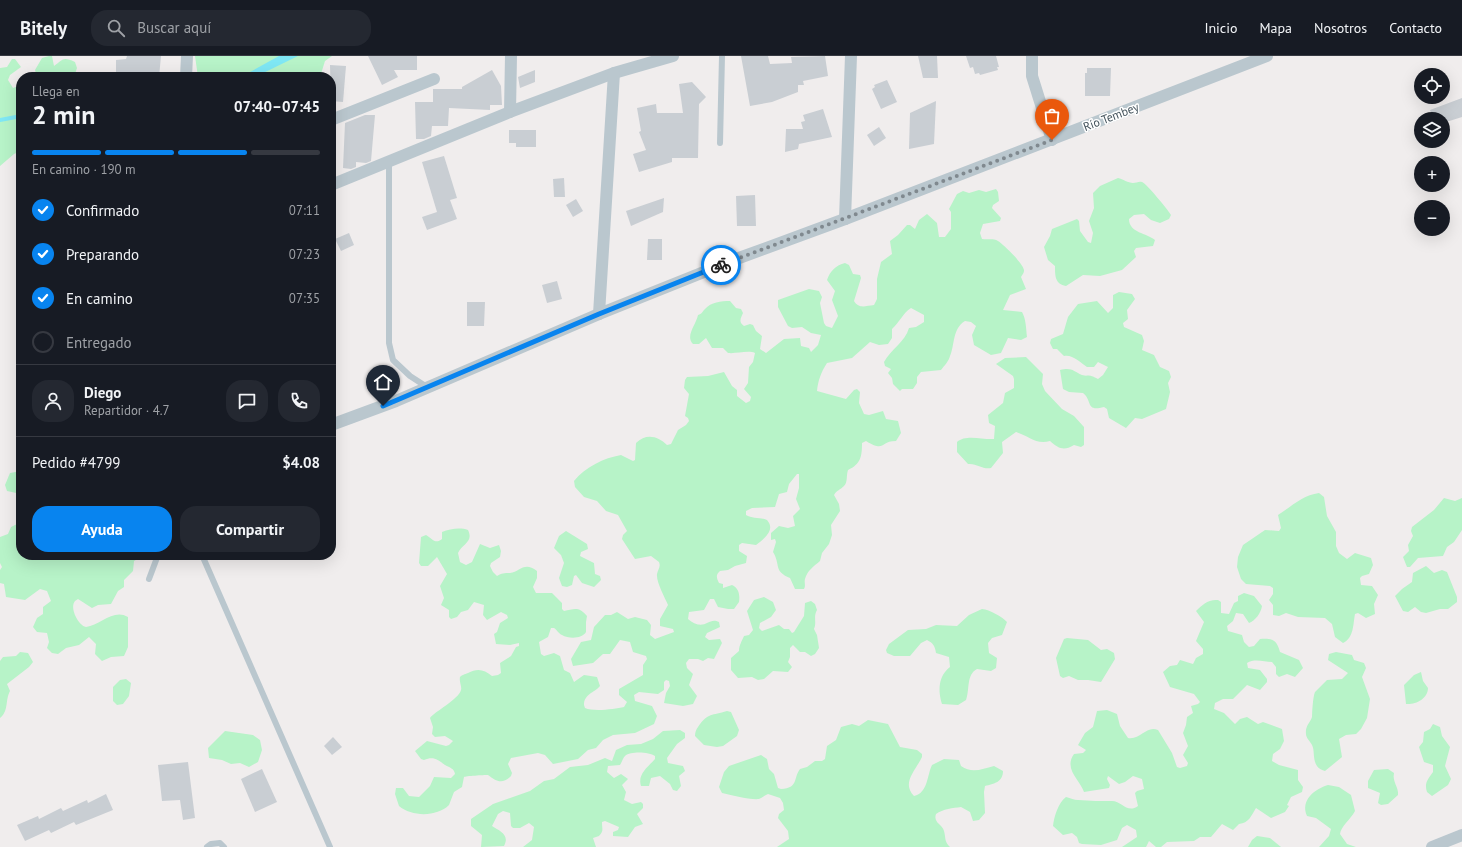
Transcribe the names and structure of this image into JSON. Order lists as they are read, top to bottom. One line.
{"streets":{"street":["Río Tembey"]},"page":{"header":"Bitely","search":"Buscar aquí","nav":["Inicio","Mapa","Nosotros","Contacto"],"map_buttons":["+","−"],"heading":["2 min","Llega en","07:40–07:45"],"panel":["Diego","Repartidor · 4.7","Pedido #4799","$4.08"],"bar":"En camino · 190 m","list":[["Confirmado","07:11"],["Preparando","07:23"],["En camino","07:35"],"Entregado"],"buttons":["Ayuda","Compartir"]}}
